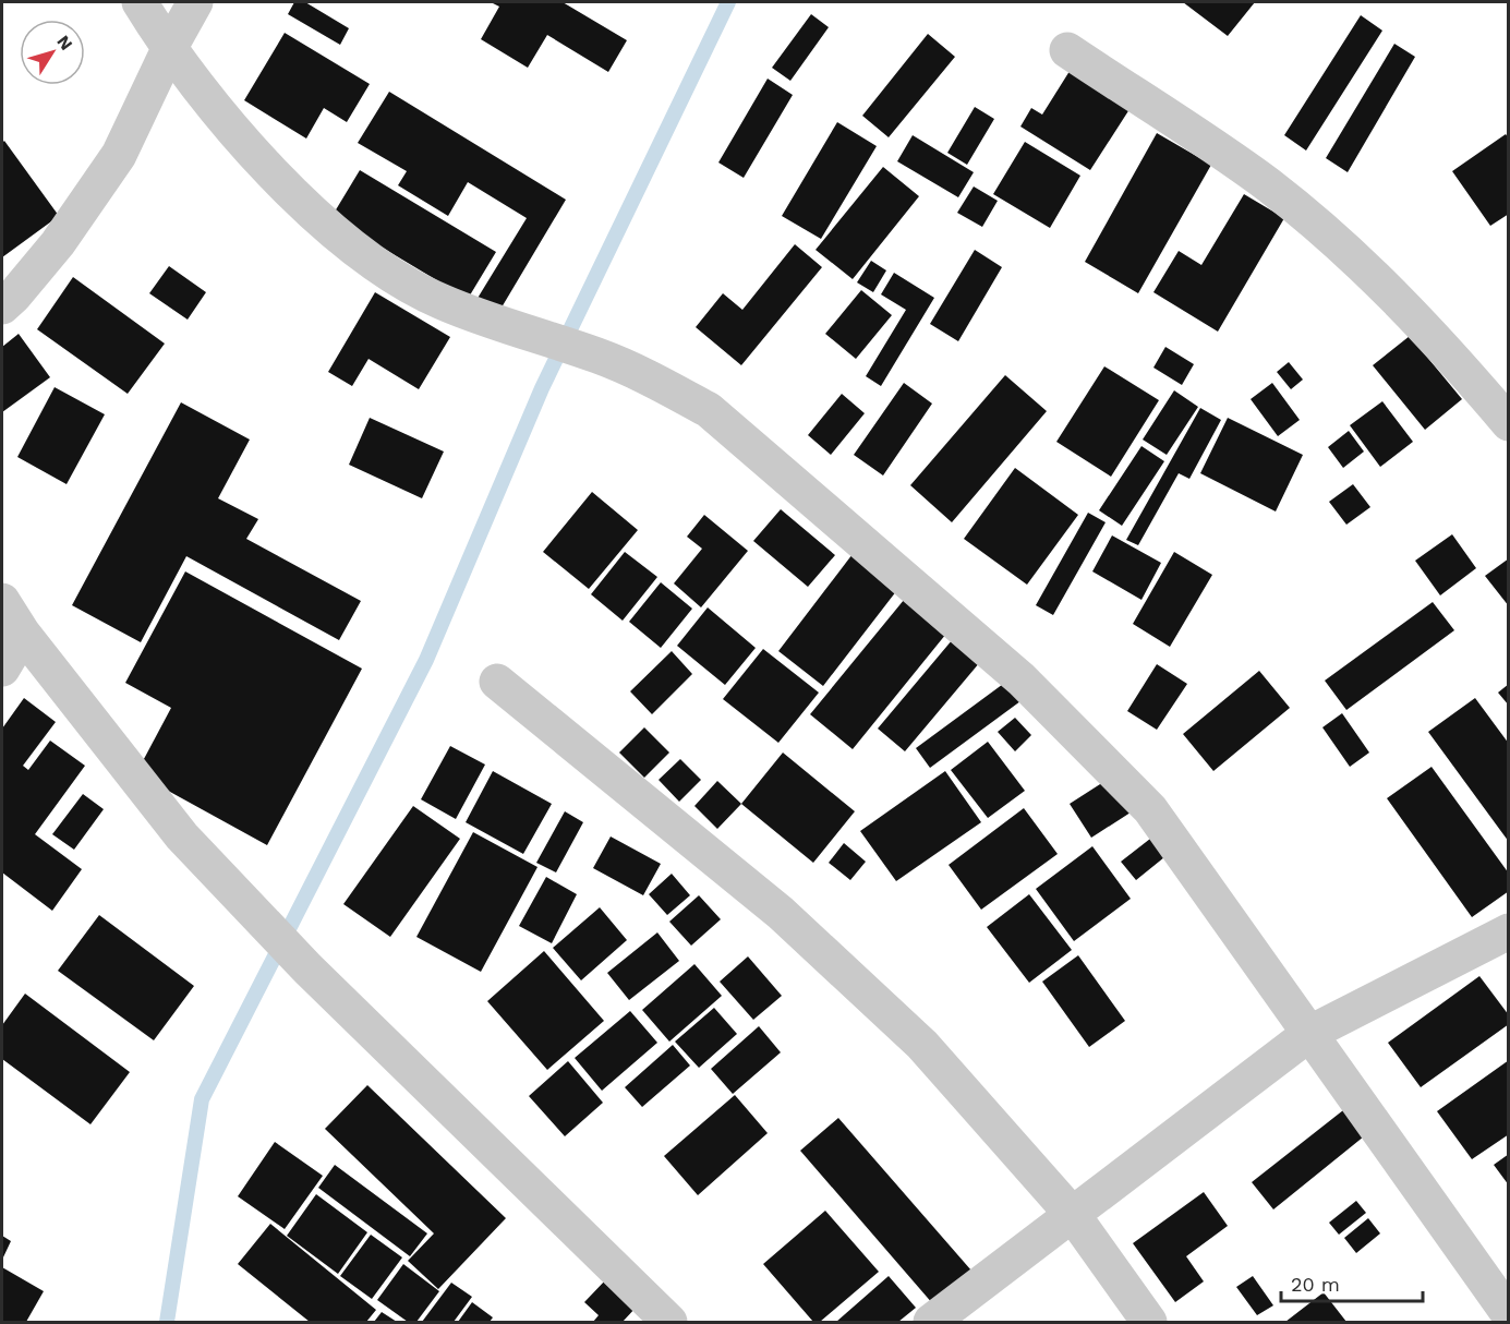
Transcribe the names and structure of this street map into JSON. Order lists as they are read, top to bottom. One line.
{"scale_bar":"20 m","north":"top right"}
